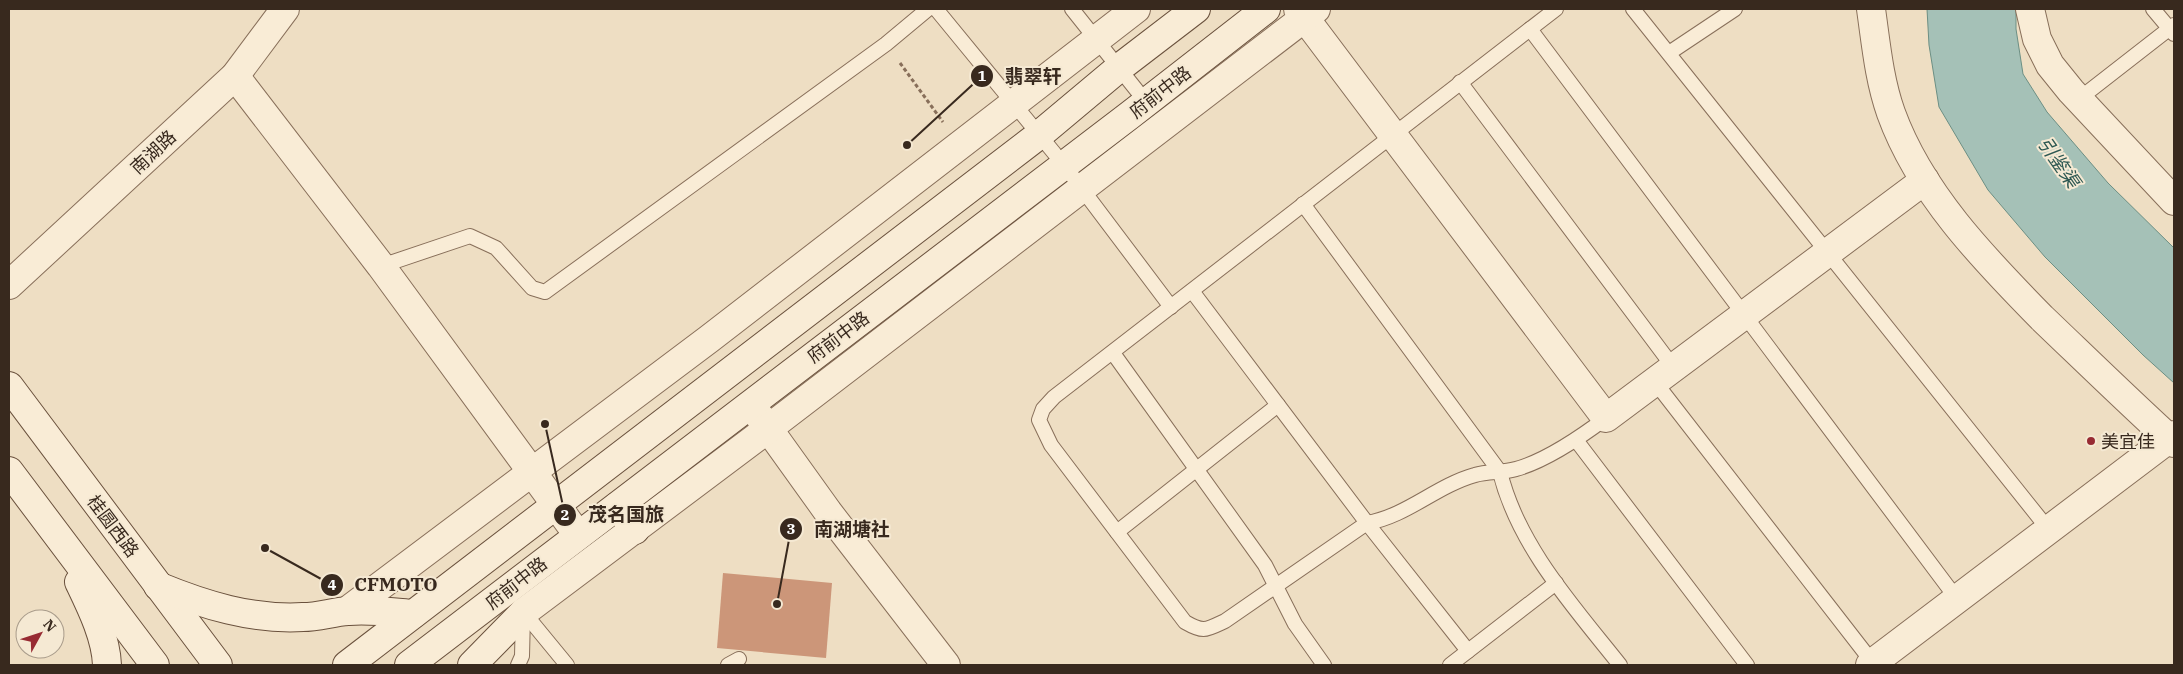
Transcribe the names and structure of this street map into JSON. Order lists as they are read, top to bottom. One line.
{"streets":{"street":["府前中路","南湖路","桂圆西路"]},"water":["引鉴渠"],"places":["翡翠轩","茂名国旅","美宜佳","CFMOTO","南湖塘社"],"north":"top right"}
